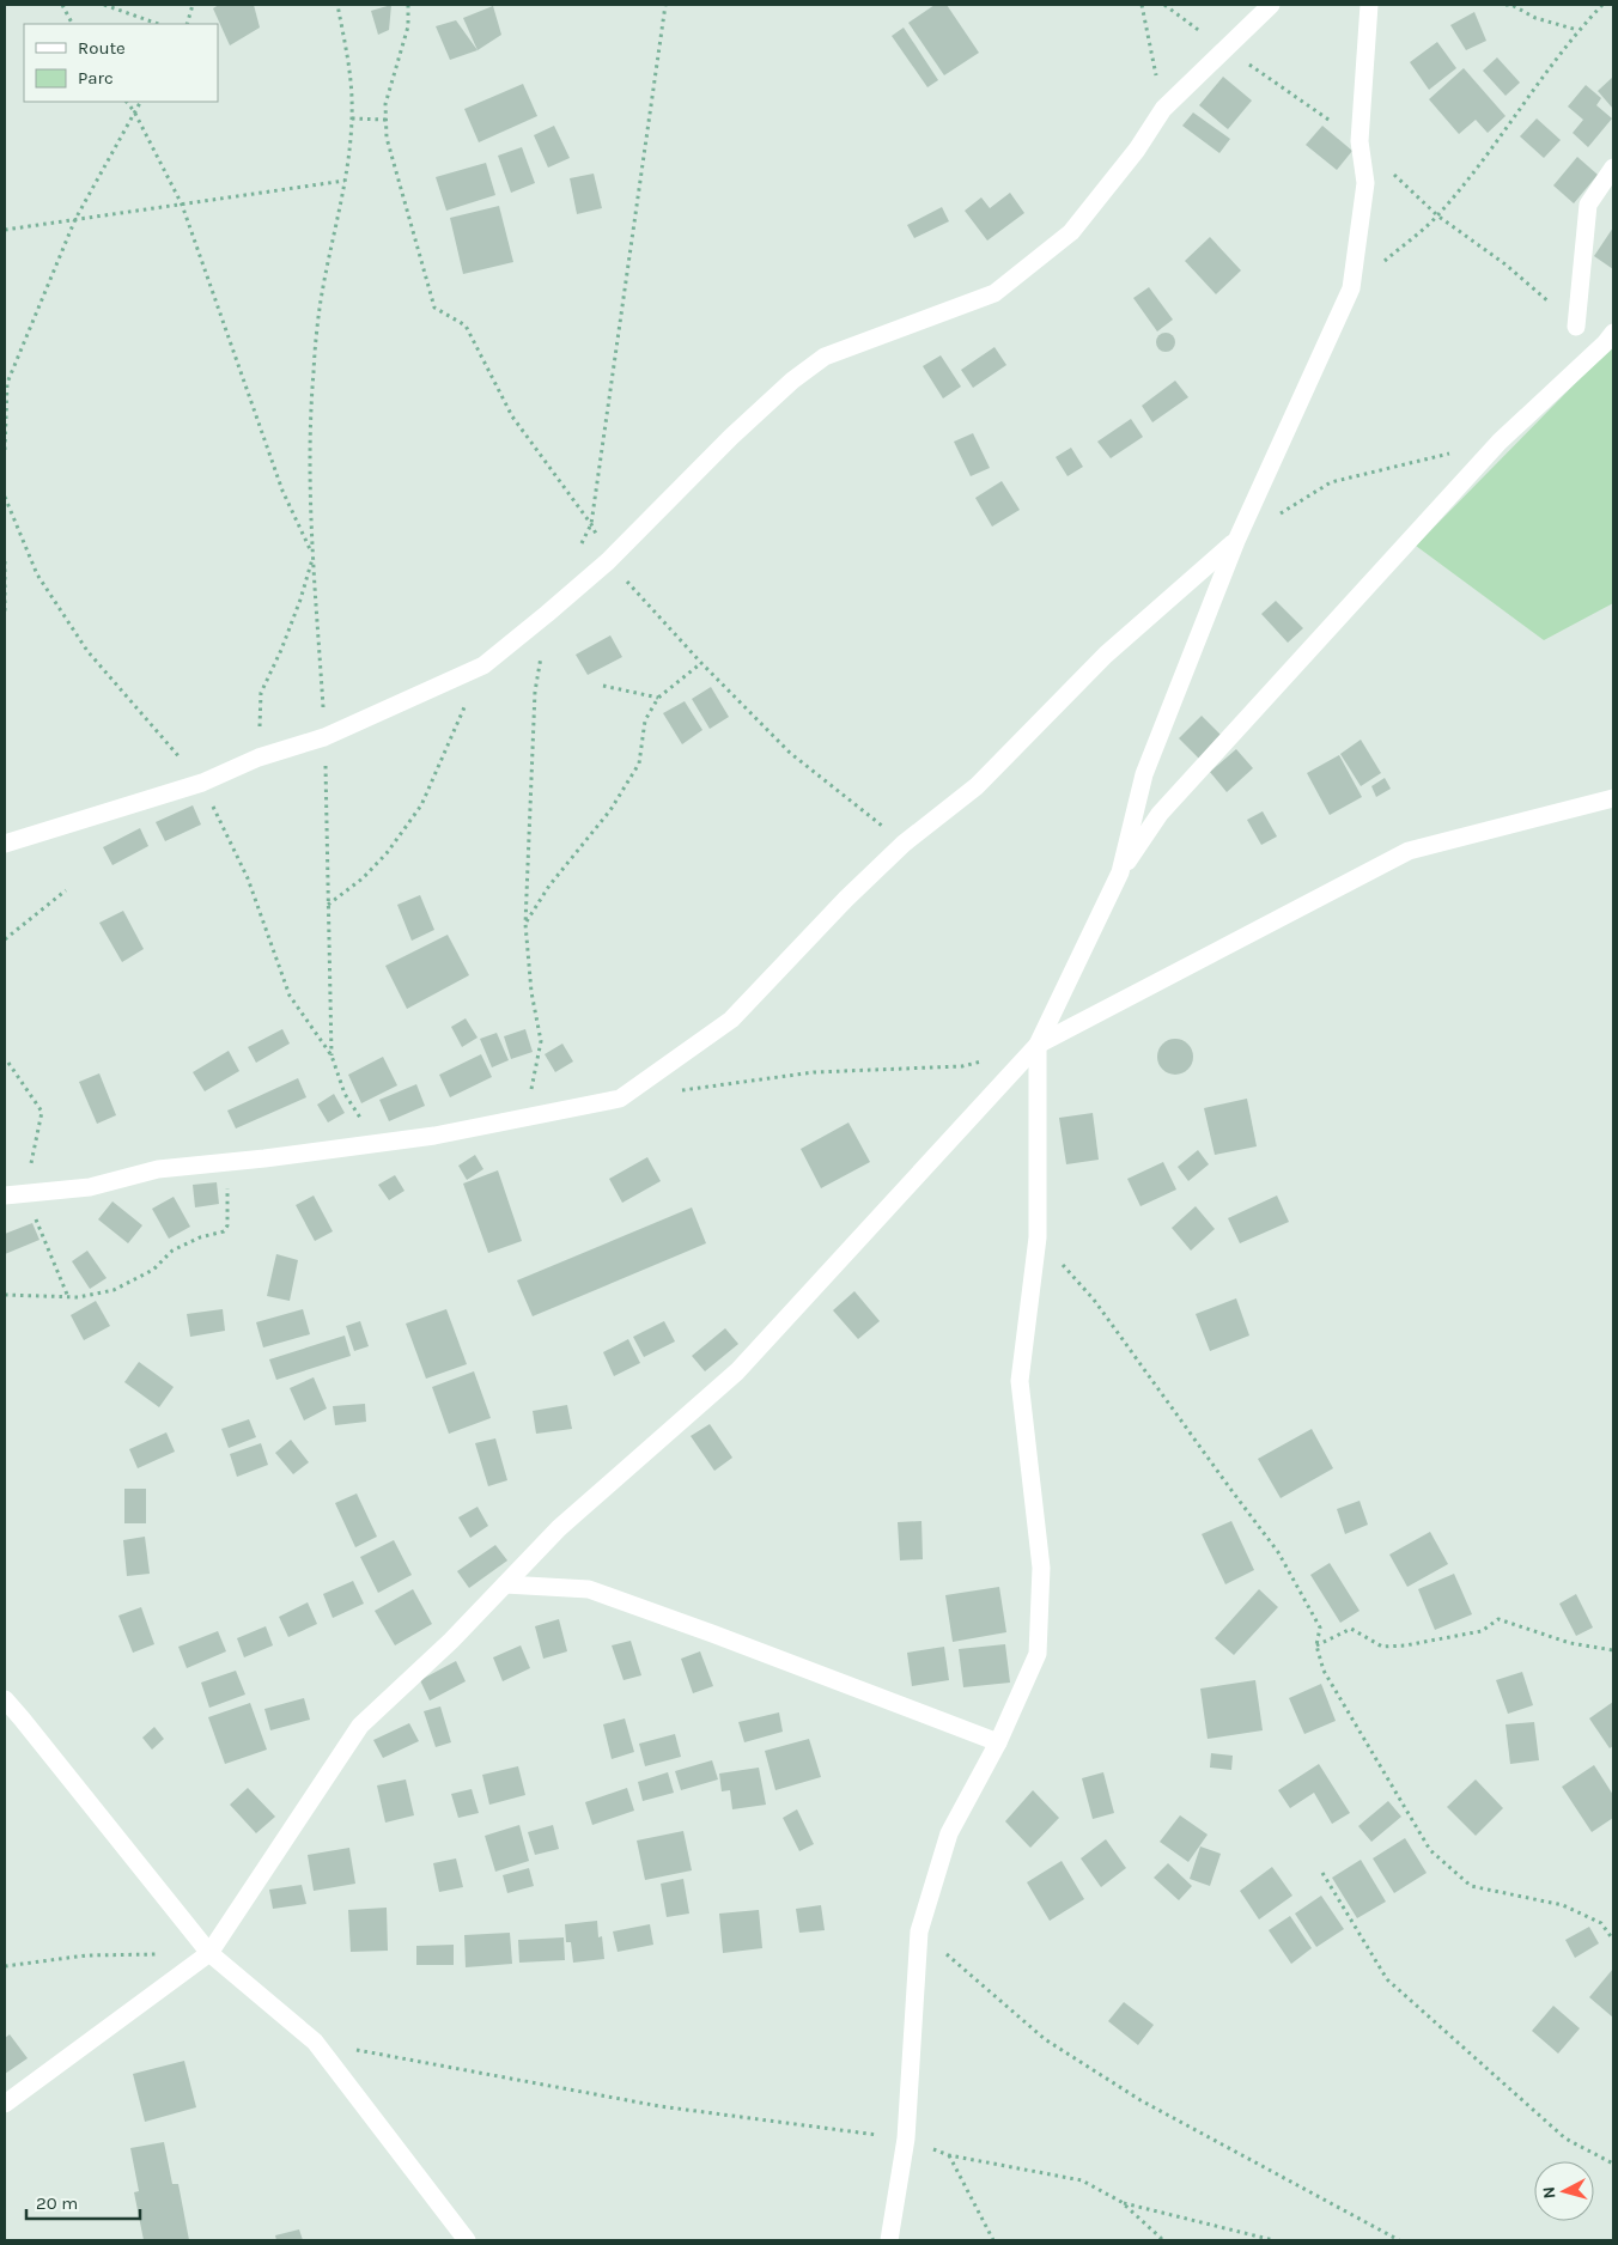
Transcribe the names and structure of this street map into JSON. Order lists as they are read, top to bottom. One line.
{"legend":["Route","Parc"],"scale_bar":"20 m","north":"left"}
